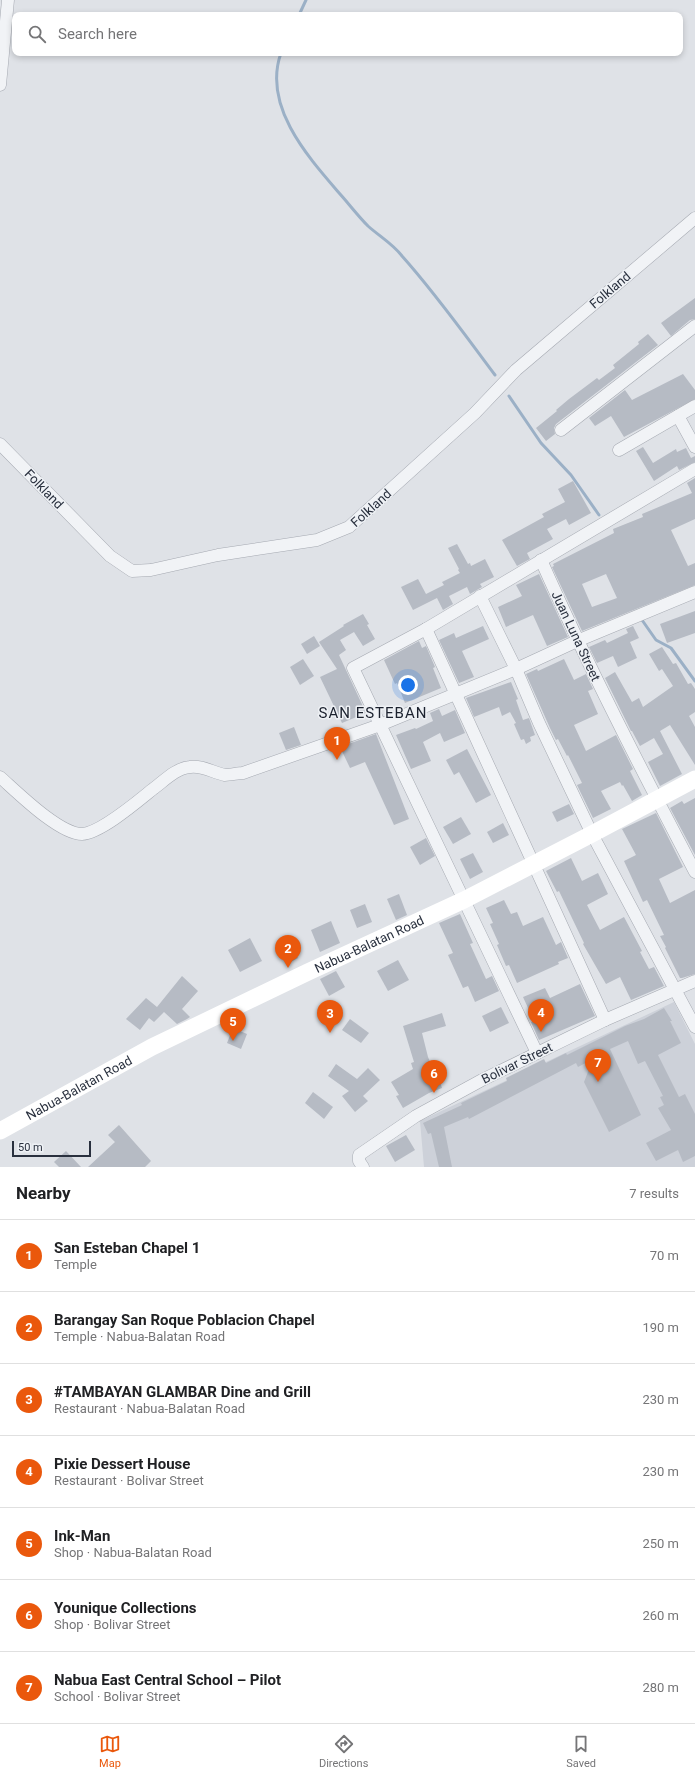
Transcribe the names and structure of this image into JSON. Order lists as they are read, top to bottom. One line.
{"streets":{"main road":["Nabua-Balatan Road"],"street":["Folkland","Juan Luna Street","Bolivar Street"]},"crossings":[["Juan Luna Street","Nabua-Balatan Road"]],"districts":["SAN ESTEBAN"],"scale_bar":"50 m","page":{"search":"Search here","pins":["1","2","4","3","5","7","6"],"scale":"50 m","heading":["Nearby","7 results"],"list":[{"mark":"1","name":"San Esteban Chapel 1","note":"Temple","value":"70 m"},{"mark":"2","name":"Barangay San Roque Poblacion Chapel","note":"Temple · Nabua-Balatan Road","value":"190 m"},{"mark":"3","name":"#TAMBAYAN GLAMBAR Dine and Grill","note":"Restaurant · Nabua-Balatan Road","value":"230 m"},{"mark":"4","name":"Pixie Dessert House","note":"Restaurant · Bolivar Street","value":"230 m"},{"mark":"5","name":"Ink-Man","note":"Shop · Nabua-Balatan Road","value":"250 m"},{"mark":"6","name":"Younique Collections","note":"Shop · Bolivar Street","value":"260 m"},{"mark":"7","name":"Nabua East Central School – Pilot","note":"School · Bolivar Street","value":"280 m"}],"nav":["Map","Directions","Saved"]}}
